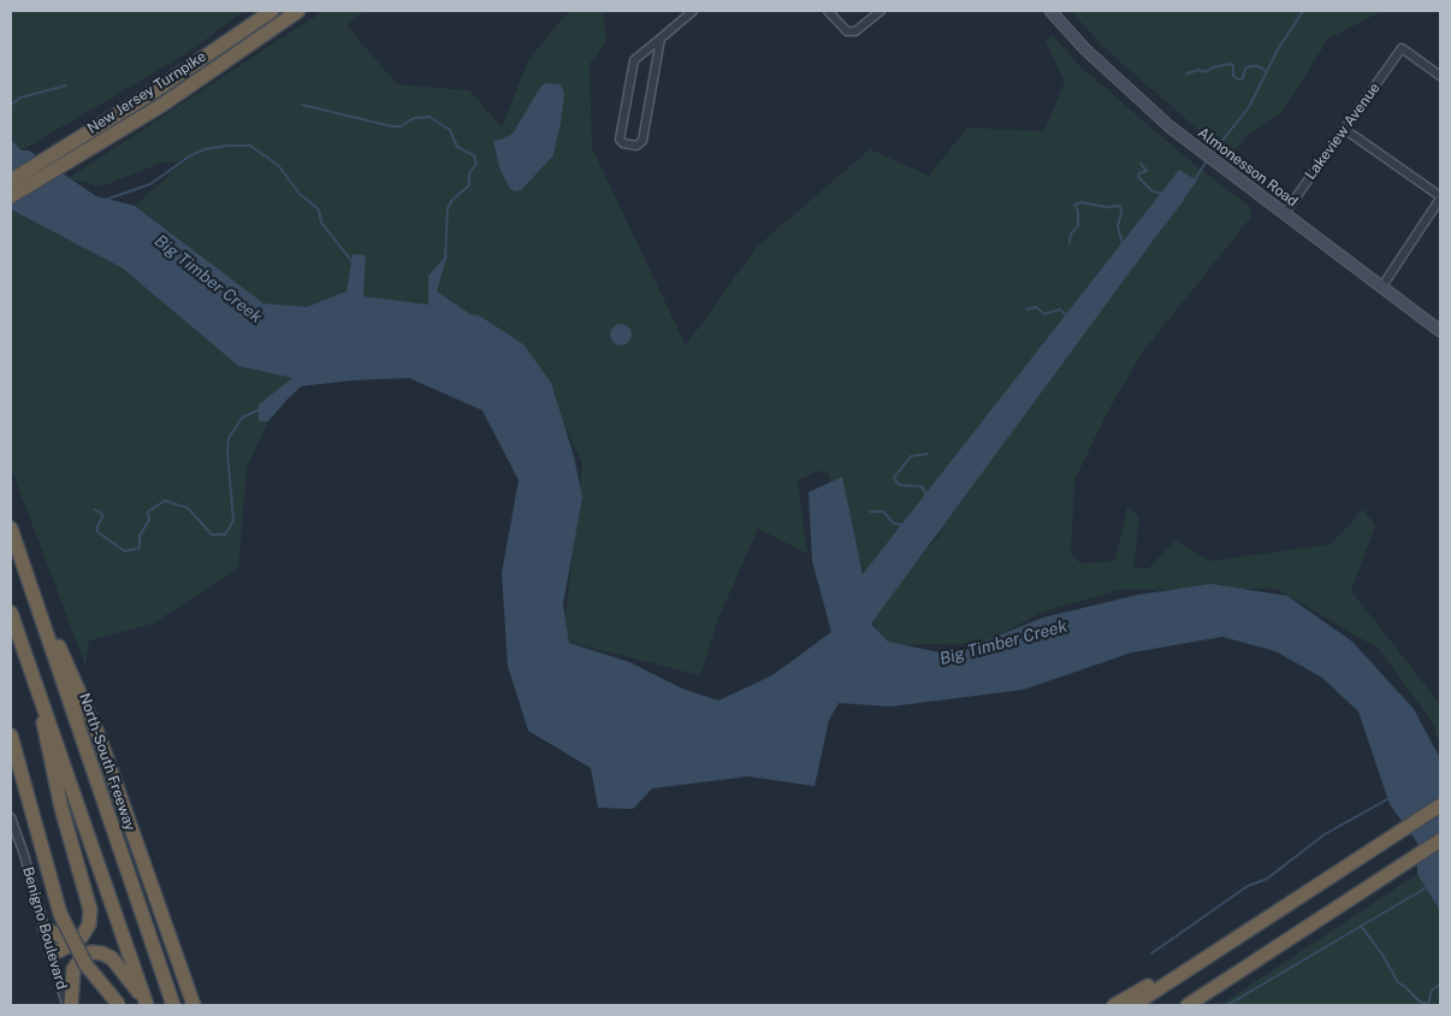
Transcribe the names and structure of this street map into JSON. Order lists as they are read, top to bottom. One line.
{"streets":{"highway":["New Jersey Turnpike","North-South Freeway"],"main road":["Almonesson Road"],"street":["Lakeview Avenue","Benigno Boulevard"]},"crossings":[["Lakeview Avenue","Almonesson Road"]],"water":["Big Timber Creek"]}
